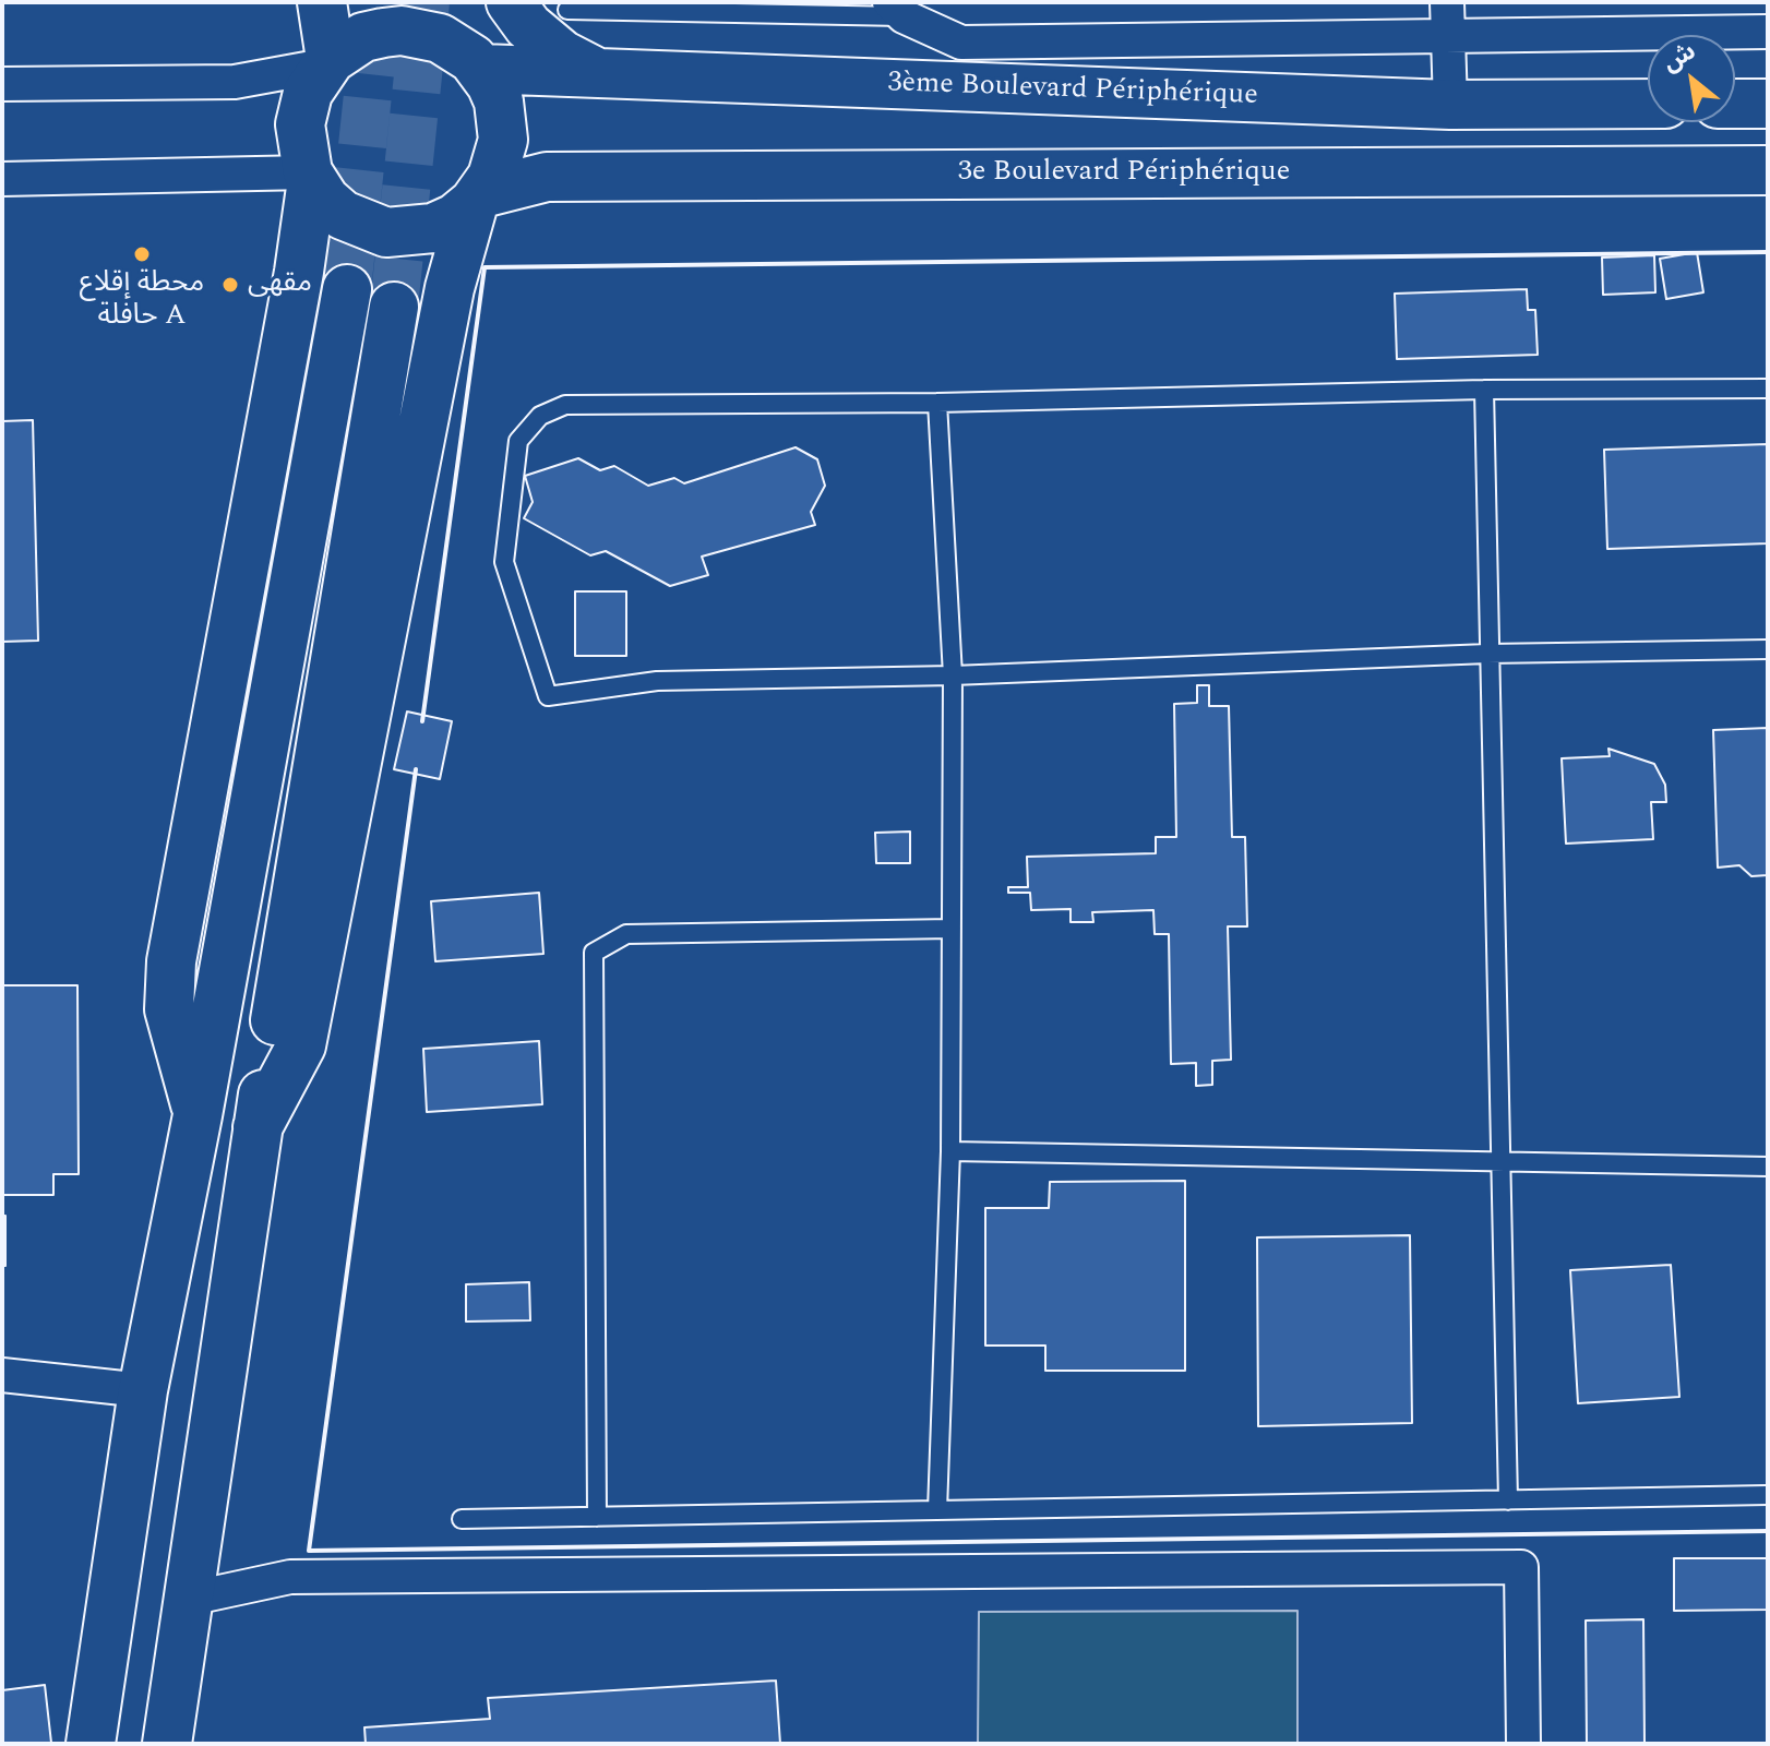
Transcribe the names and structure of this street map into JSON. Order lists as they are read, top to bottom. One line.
{"streets":{"highway":["3ème Boulevard Périphérique","3e Boulevard Périphérique"]},"crossings":[["3ème Boulevard Périphérique","3e Boulevard Périphérique"]],"places":["محطة إقلاع حافلة A","مقهى"],"north":"top left"}
